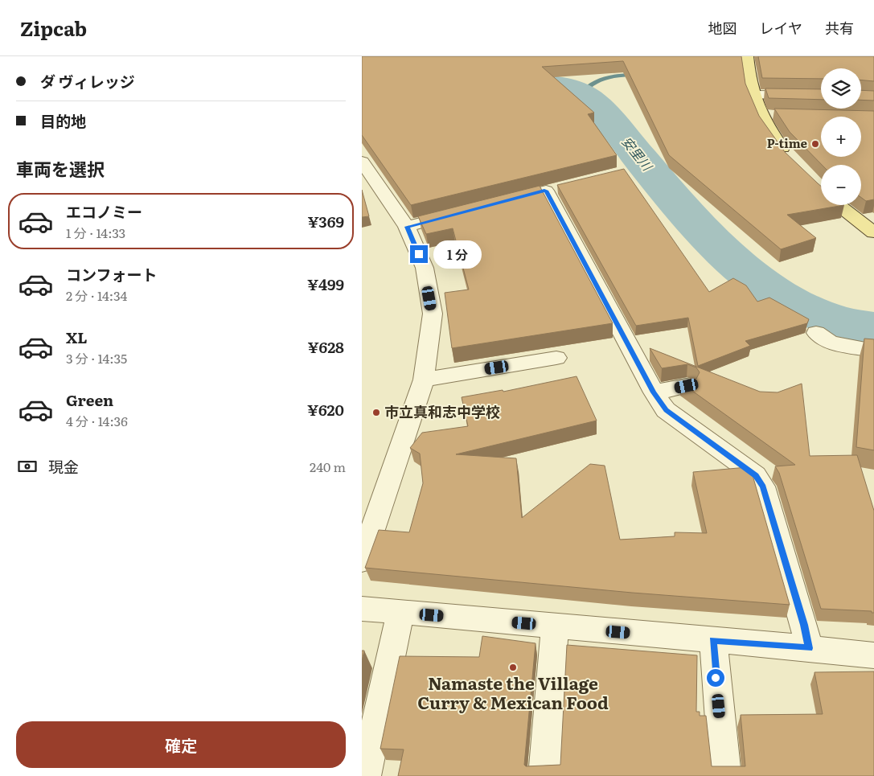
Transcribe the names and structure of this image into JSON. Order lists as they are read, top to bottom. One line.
{"water":["安里川"],"places":["P-time","市立真和志中学校","Namaste the Village Curry & Mexican Food"],"page":{"header":"Zipcab","nav":["地図","レイヤ","共有"],"banner":["ダ ヴィレッジ","目的地"],"map_buttons":["+","−"],"heading":"車両を選択","list":[{"name":"エコノミー","note":"1 分 · 14:33","value":"¥369"},{"name":"コンフォート","note":"2 分 · 14:34","value":"¥499"},{"name":"XL","note":"3 分 · 14:35","value":"¥628"},{"name":"Green","note":"4 分 · 14:36","value":"¥620"}],"bubble":"1 分","pay":["現金","240 m"],"buttons":"確定"}}
